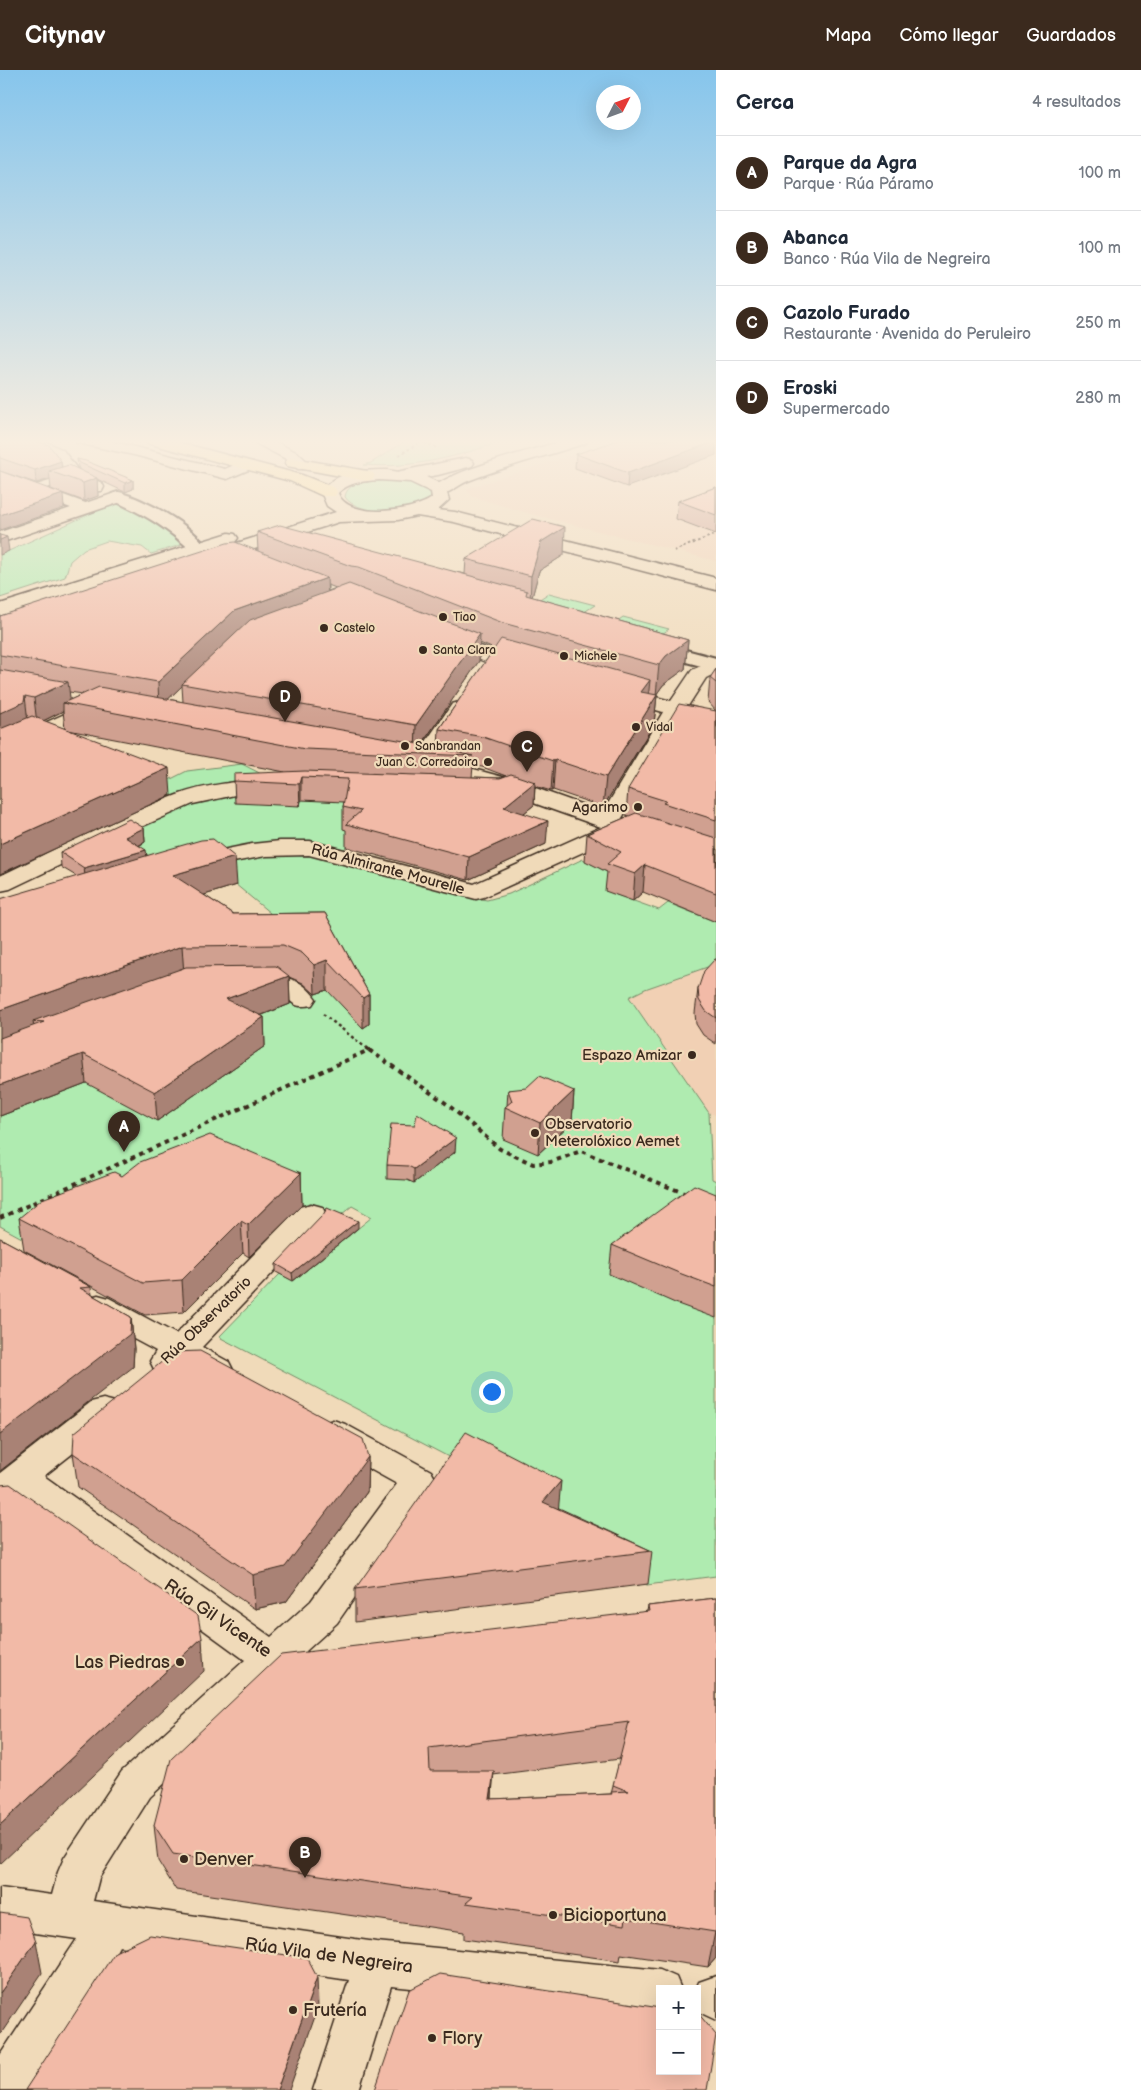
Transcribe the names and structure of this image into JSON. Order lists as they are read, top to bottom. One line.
{"streets":{"street":["Rúa Almirante Mourelle","Rúa Observatorio","Rúa Gil Vicente","Rúa Vila de Negreira"]},"crossings":[["Rúa Observatorio","Rúa Gil Vicente"]],"places":["Tiao","Castelo","Santa Clara","Michele","Vidal","Sanbrandan","Juan C. Corredoira","Agarimo","Espazo Amizar","Observatorio Meterolóxico Aemet","Las Piedras","Denver","Bicioportuna","Frutería","Flory"],"north":"top right","page":{"header":"Citynav","nav":["Mapa","Cómo llegar","Guardados"],"heading":["Cerca","4 resultados"],"list":[{"mark":"A","name":"Parque da Agra","note":"Parque · Rúa Páramo","value":"100 m"},{"mark":"B","name":"Abanca","note":"Banco · Rúa Vila de Negreira","value":"100 m"},{"mark":"C","name":"Cazolo Furado","note":"Restaurante · Avenida do Peruleiro","value":"250 m"},{"mark":"D","name":"Eroski","note":"Supermercado","value":"280 m"}],"pins":["D","C","A","B"],"map_buttons":["+","−"]}}
